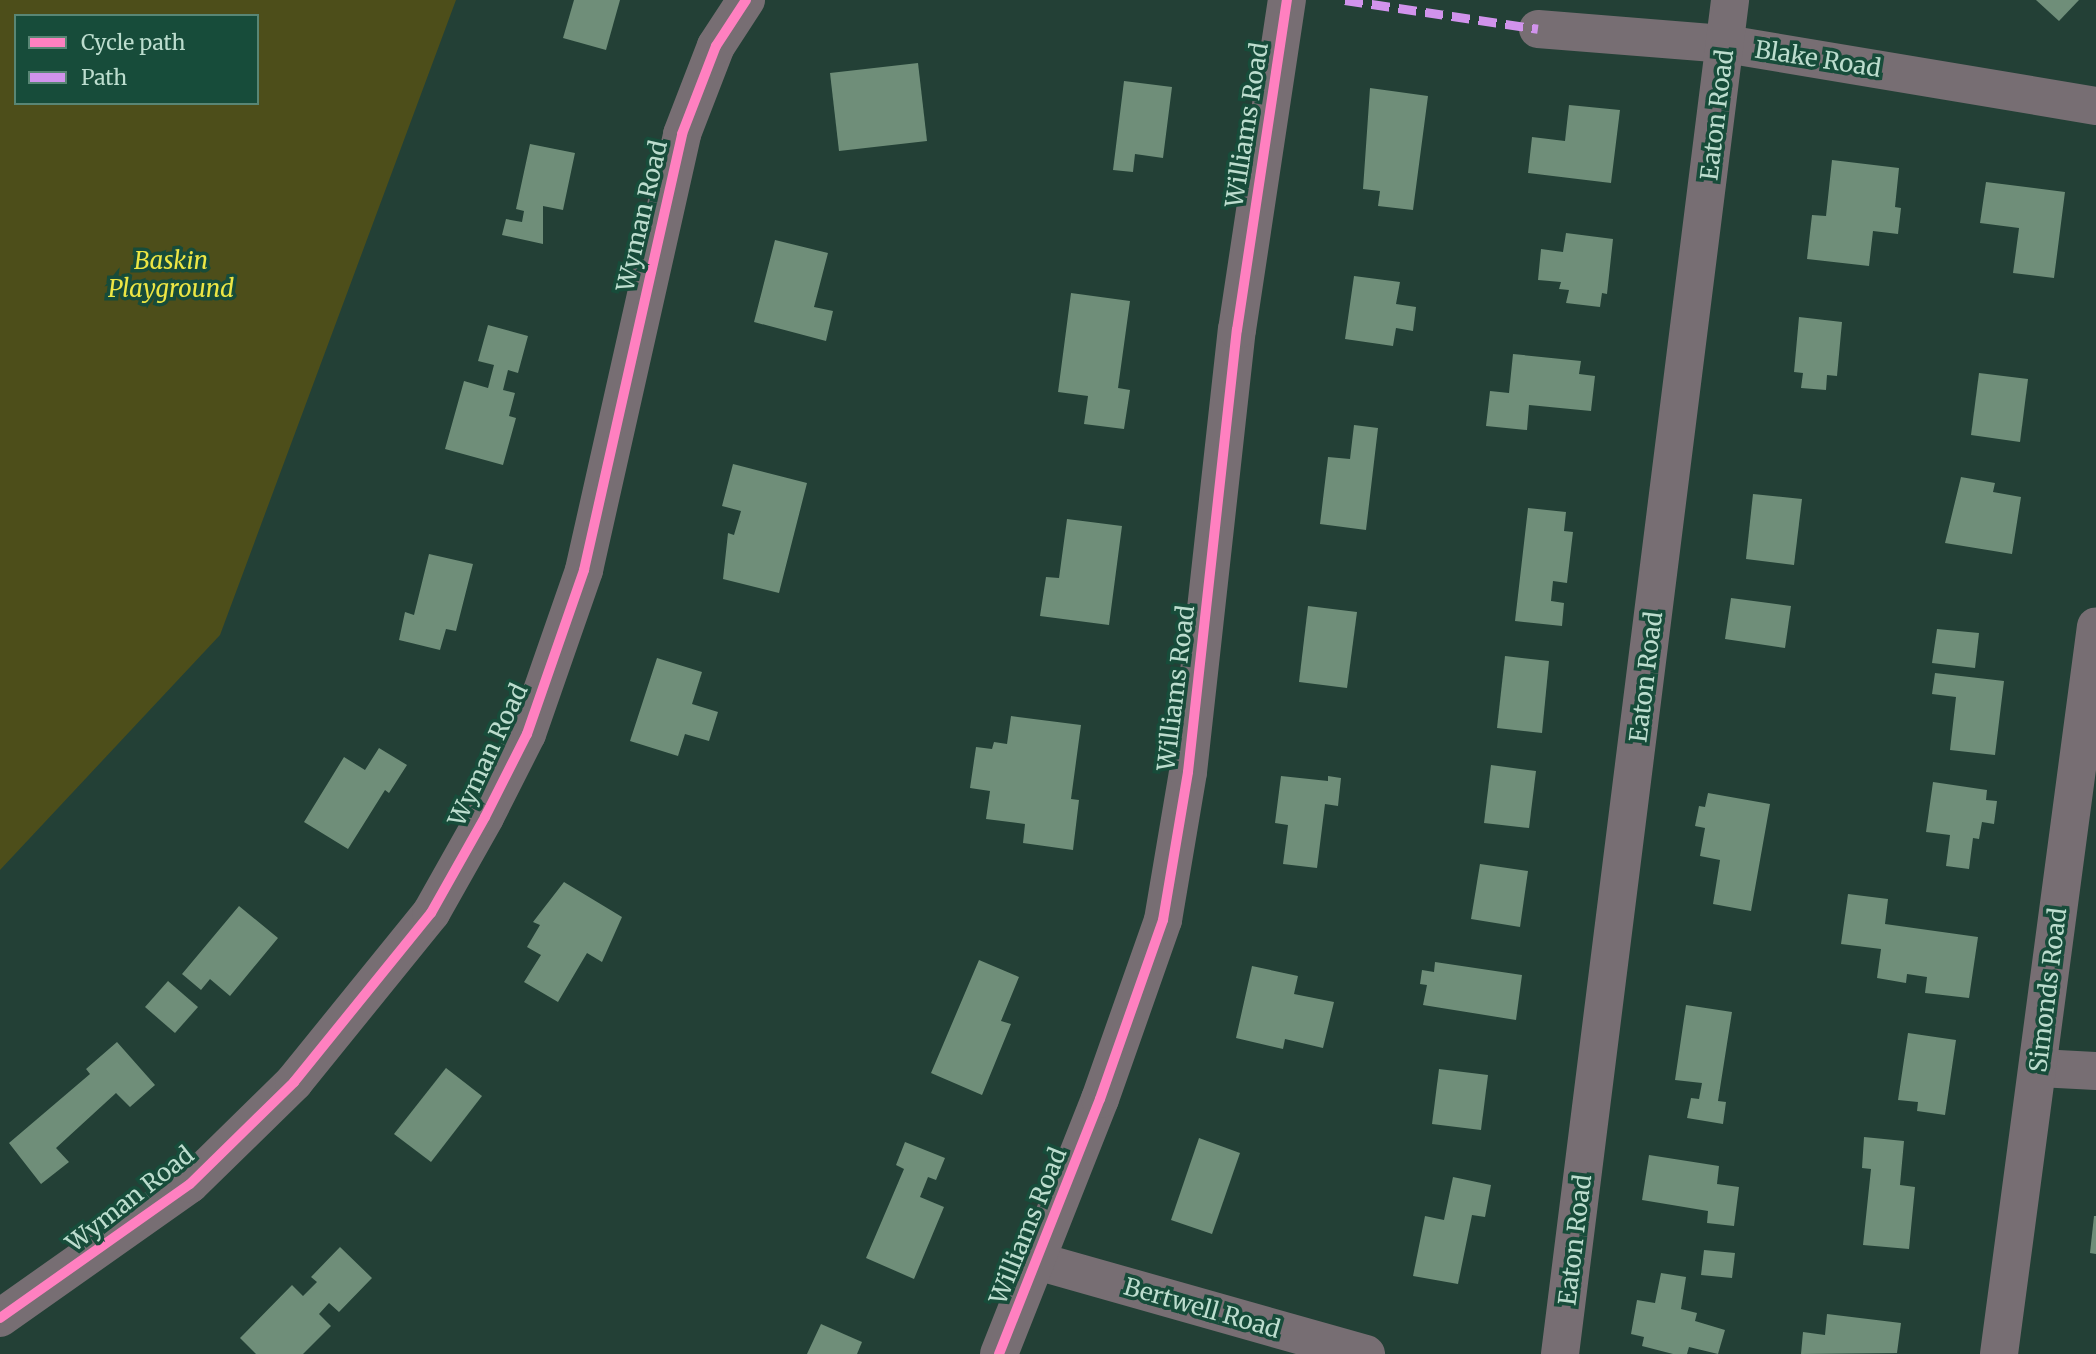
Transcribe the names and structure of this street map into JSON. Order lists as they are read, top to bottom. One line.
{"streets":{"street":["Blake Road","Eaton Road","Williams Road","Wyman Road","Simonds Road","Bertwell Road"]},"crossings":[["Blake Road","Eaton Road"],["Williams Road","Bertwell Road"]],"parks":["Baskin Playground"],"legend":["Cycle path","Path"]}
